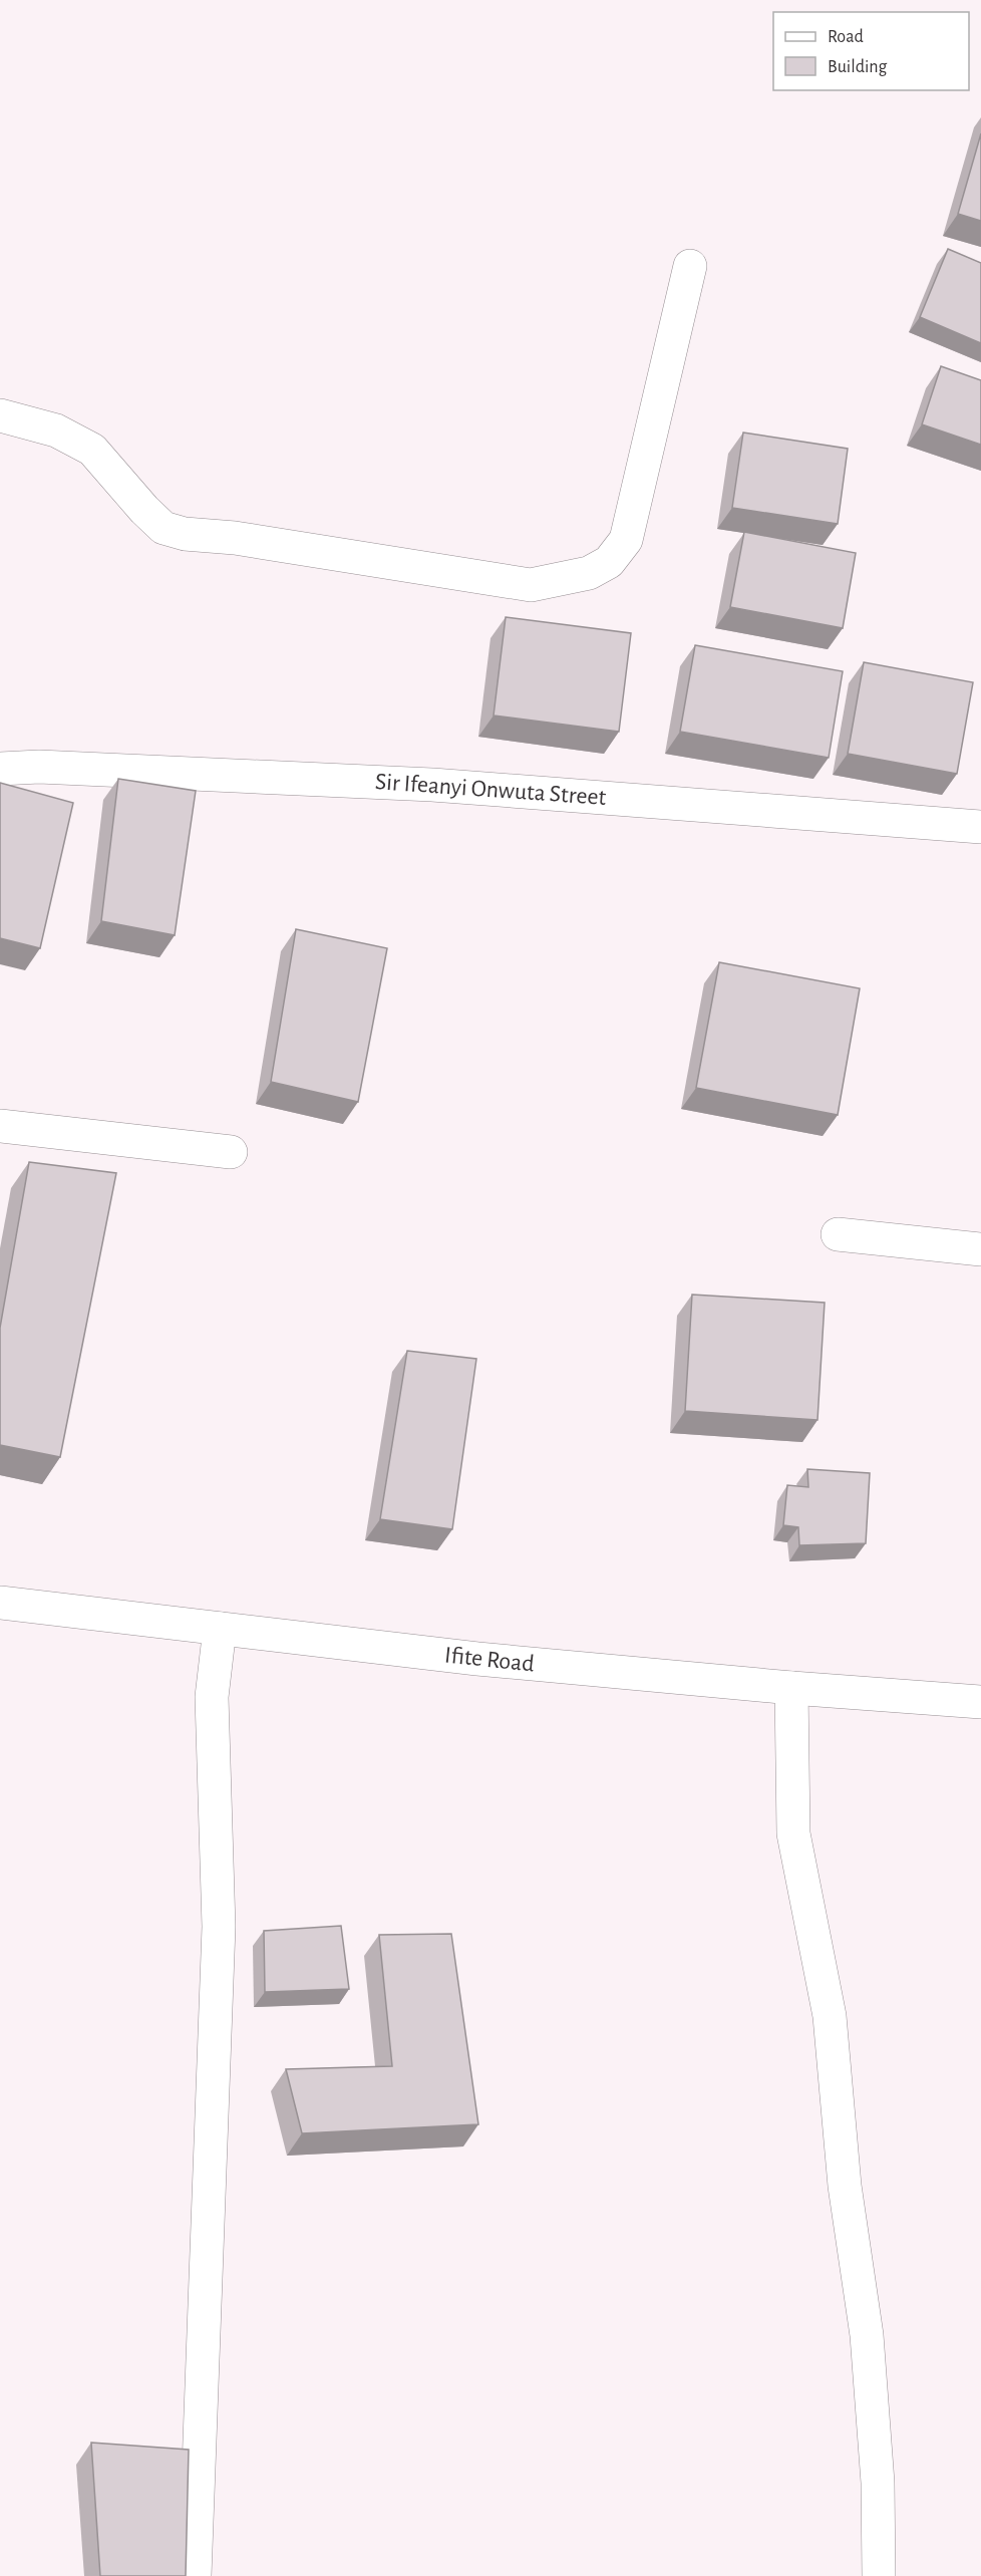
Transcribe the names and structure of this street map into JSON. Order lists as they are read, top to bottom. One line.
{"streets":{"street":["Sir Ifeanyi Onwuta Street","Ifite Road"]},"legend":["Road","Building"]}
